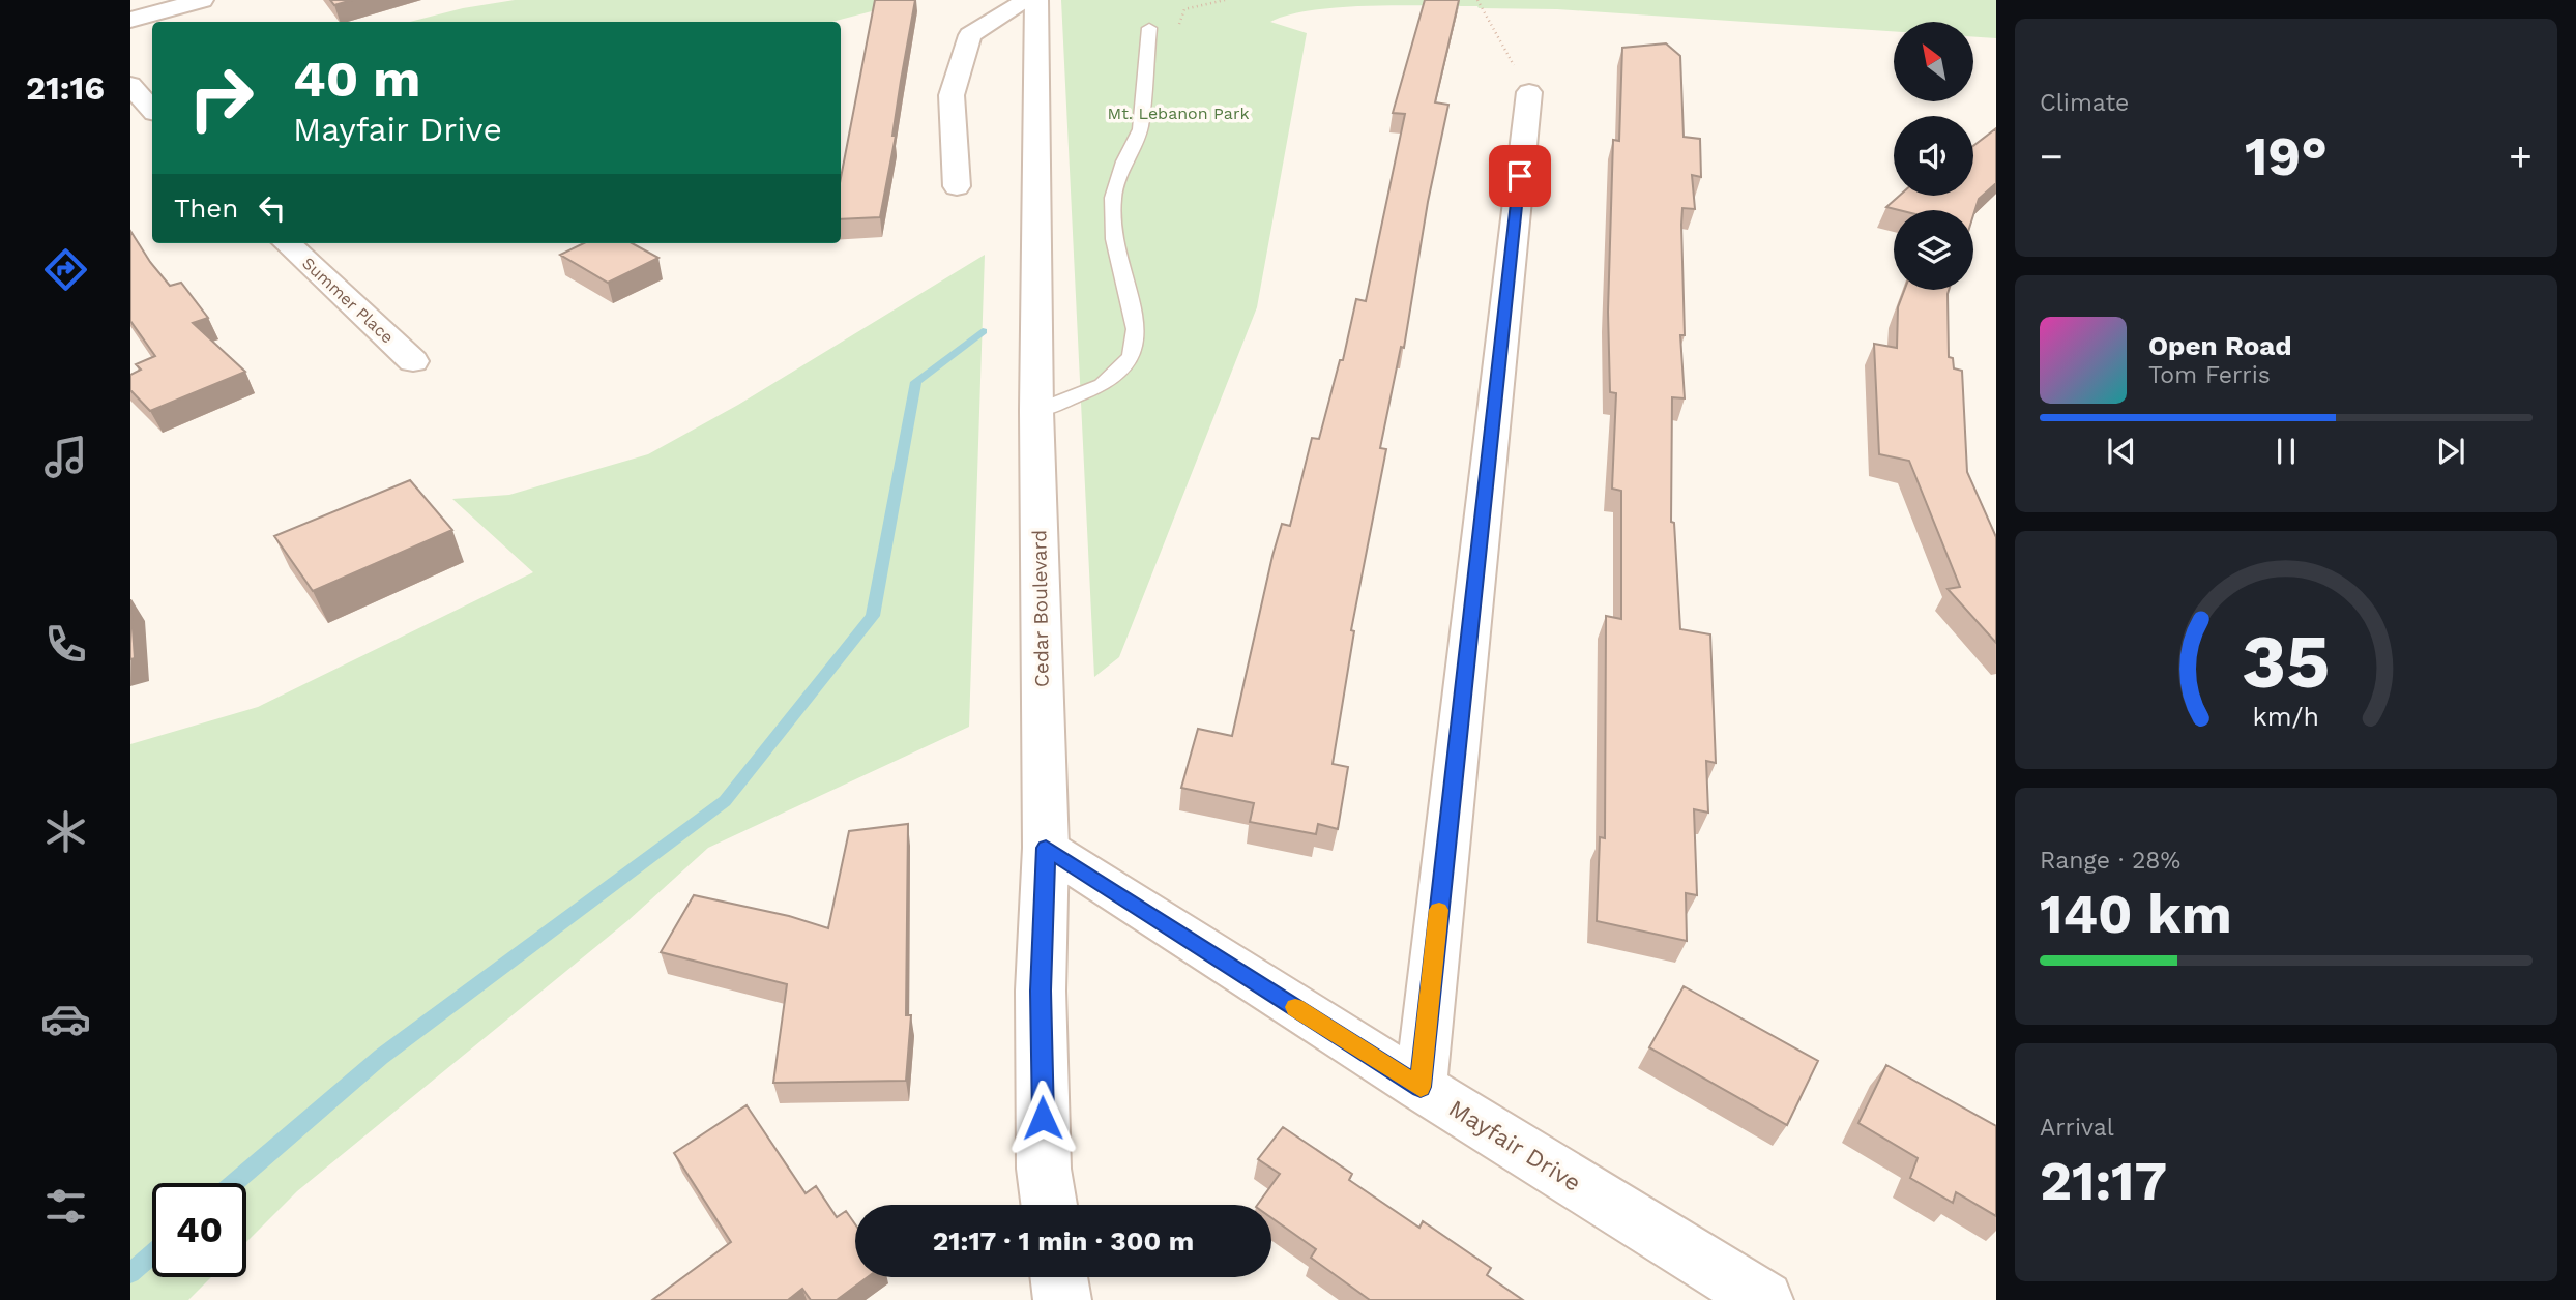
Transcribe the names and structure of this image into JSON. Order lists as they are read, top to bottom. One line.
{"streets":{"street":["Summer Place","Cedar Boulevard","Mayfair Drive"]},"crossings":[["Cedar Boulevard","Mayfair Drive"]],"parks":["Mt. Lebanon Park"],"north":"top left","page":{"tabs":"21:16","tile":["Climate",["Range · 28%","140 km"],["Arrival","21:17"]],"turn":["40 m","Mayfair Drive"],"heat":["−","19°","+"],"then":"Then","song":["Open Road","Tom Ferris"],"limit":"40","trip":"21:17 · 1 min · 300 m","gauge":["35","km/h"]}}
